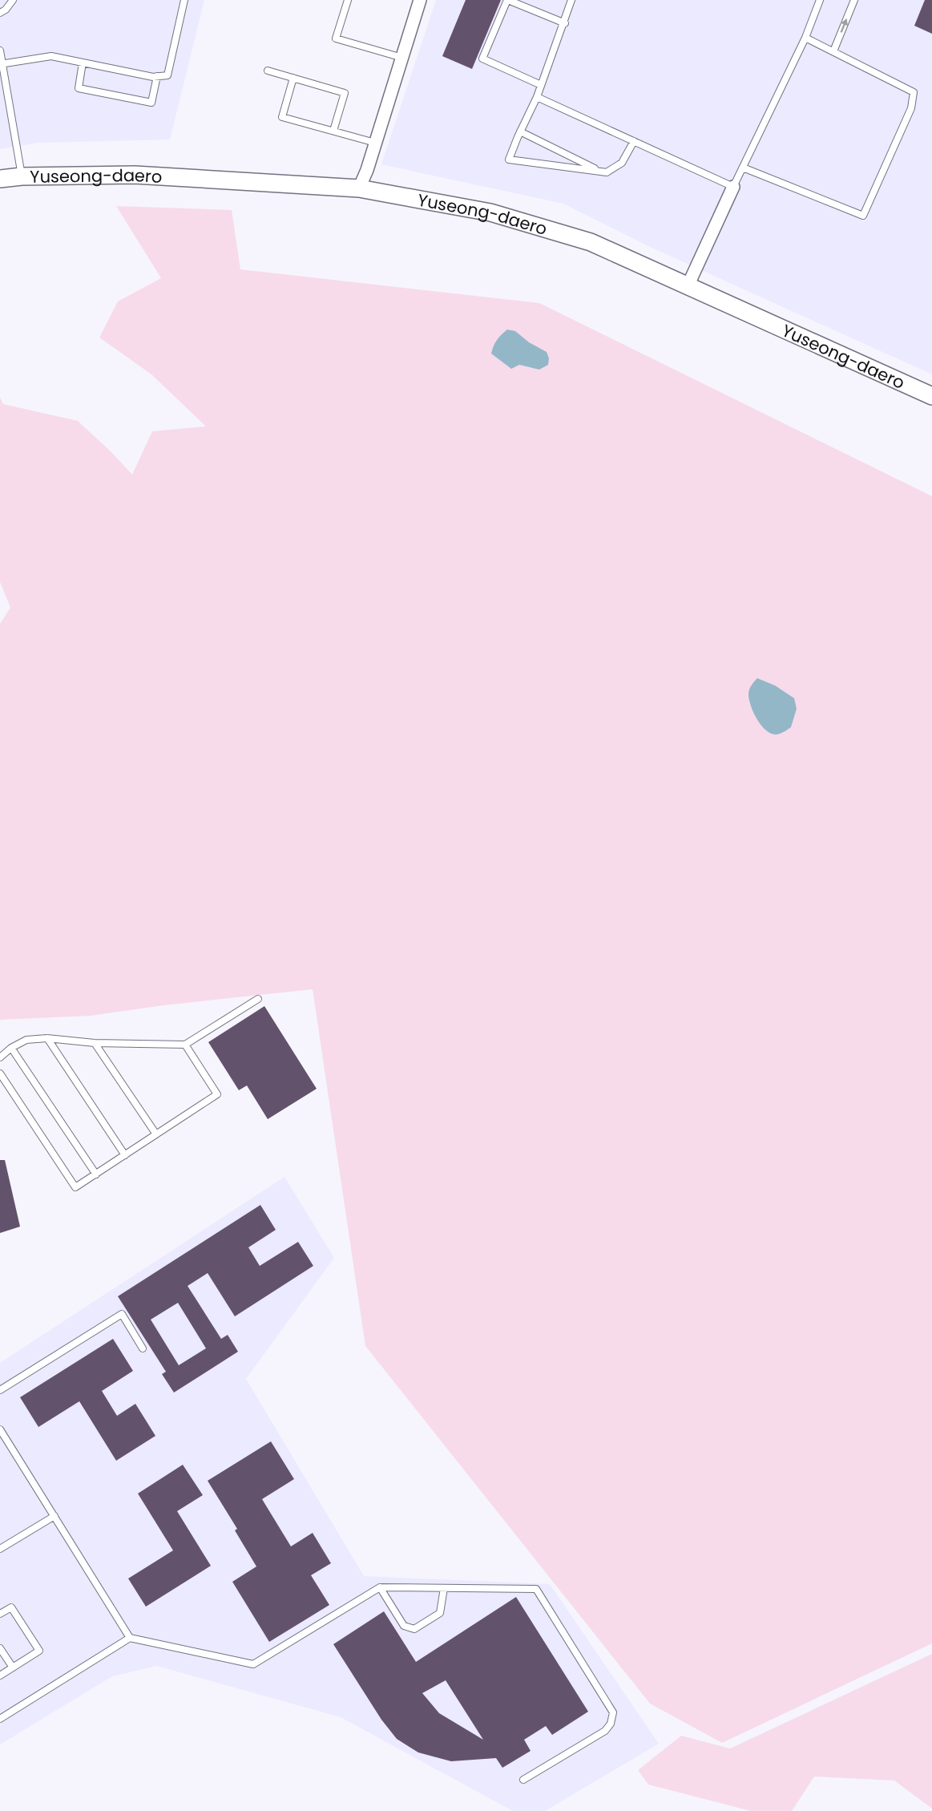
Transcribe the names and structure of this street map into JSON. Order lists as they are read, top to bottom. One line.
{"streets":{"main road":["Yuseong-daero"]}}
